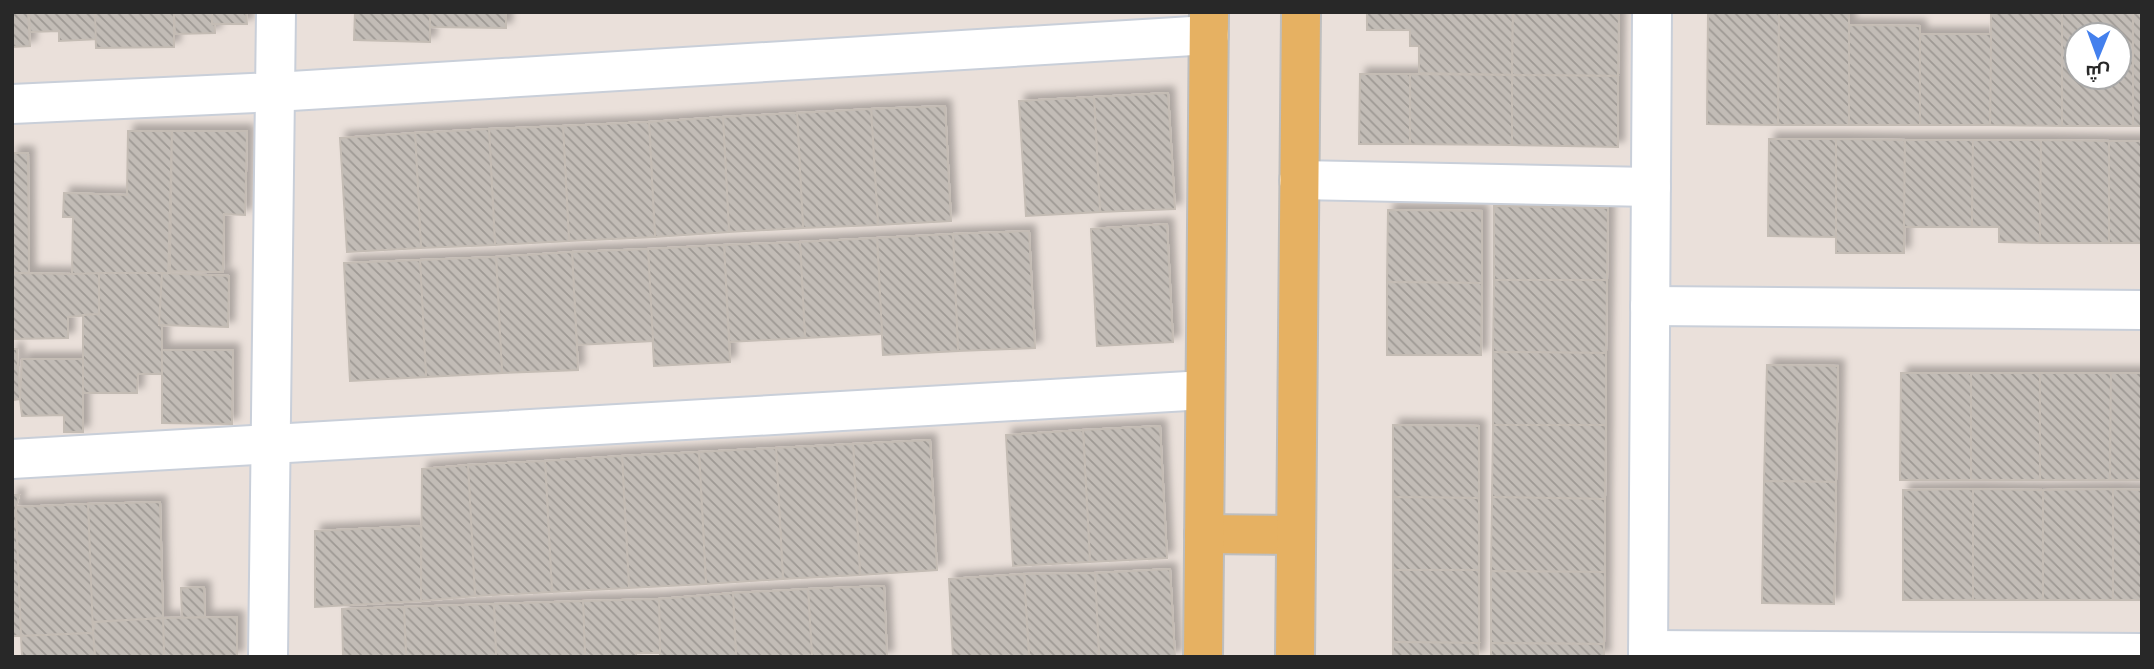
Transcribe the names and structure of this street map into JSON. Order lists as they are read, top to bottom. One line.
{"north":"bottom"}
